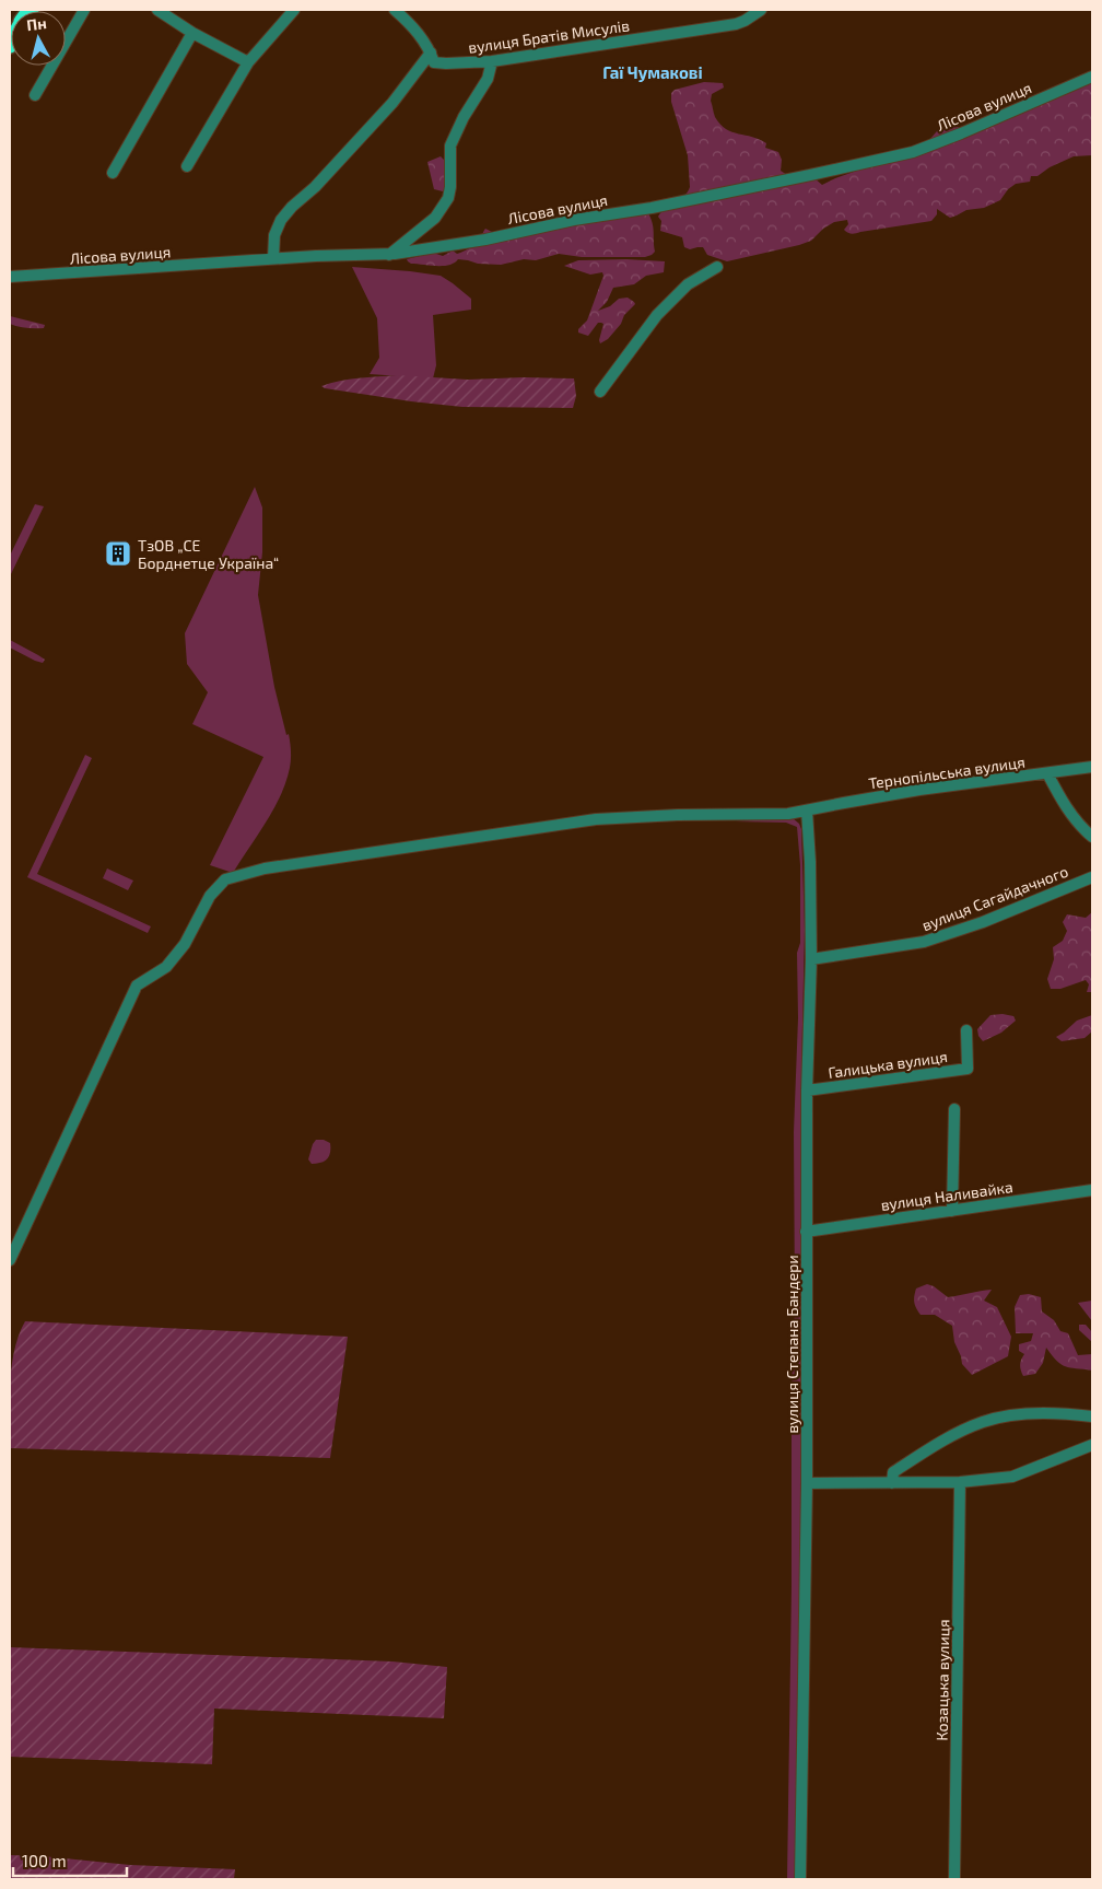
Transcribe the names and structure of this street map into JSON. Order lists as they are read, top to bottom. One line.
{"streets":{"street":["вулиця Братів Мисулів","Лісова вулиця","Тернопільська вулиця","вулиця Сагайдачного","Галицька вулиця","вулиця Наливайка","вулиця Степана Бандери","Козацька вулиця"]},"crossings":[["Тернопільська вулиця","вулиця Степана Бандери"],["вулиця Сагайдачного","вулиця Степана Бандери"],["Галицька вулиця","вулиця Степана Бандери"],["вулиця Наливайка","вулиця Степана Бандери"]],"districts":["Гаї Чумакові"],"places":{"building":["ТзОВ „СЕ Борднетце Україна“"]},"scale_bar":"100 m","north":"top"}
